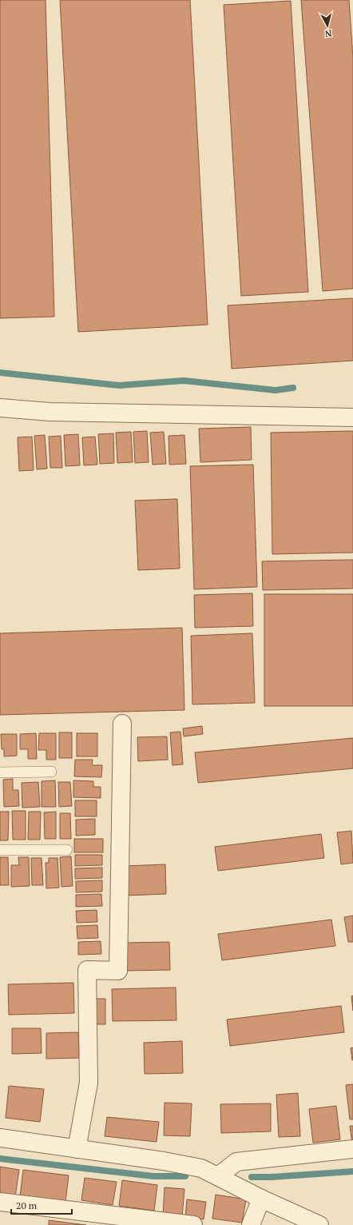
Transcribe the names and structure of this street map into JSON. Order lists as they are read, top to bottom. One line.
{"scale_bar":"20 m","north":"bottom"}
